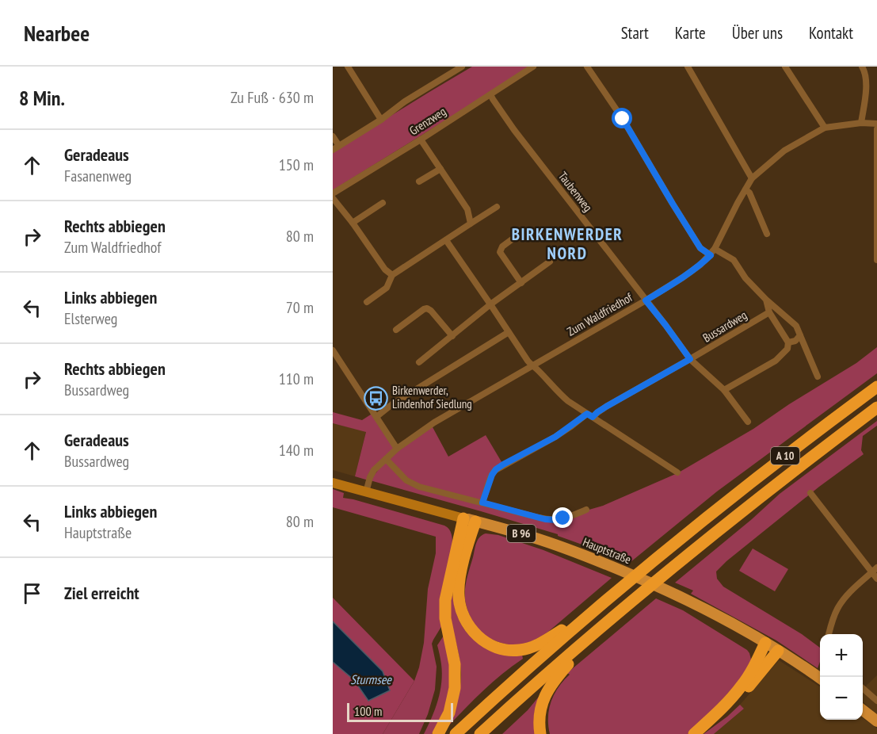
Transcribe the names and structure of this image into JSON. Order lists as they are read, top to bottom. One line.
{"streets":{"highway":["A 10"],"main road":["B 96","Hauptstraße"],"street":["Grenzweg","Taubenweg","Zum Waldfriedhof","Bussardweg"]},"crossings":[["Grenzweg","Taubenweg"],["Taubenweg","Zum Waldfriedhof"],["Taubenweg","Bussardweg"],["Zum Waldfriedhof","Hauptstraße"]],"districts":["BIRKENWERDER NORD"],"water":["Sturmsee"],"places":{"bus stop":["Birkenwerder, Lindenhof Siedlung"]},"scale_bar":"100 m","page":{"header":"Nearbee","nav":["Start","Karte","Über uns","Kontakt"],"heading":["8 Min.","Zu Fuß · 630 m"],"list":[["Geradeaus","Fasanenweg","150 m"],["Rechts abbiegen","Zum Waldfriedhof","80 m"],["Links abbiegen","Elsterweg","70 m"],["Rechts abbiegen","Bussardweg","110 m"],["Geradeaus","Bussardweg","140 m"],["Links abbiegen","Hauptstraße","80 m"],"Ziel erreicht"],"map_buttons":["+","−"],"scale":"100 m"}}
